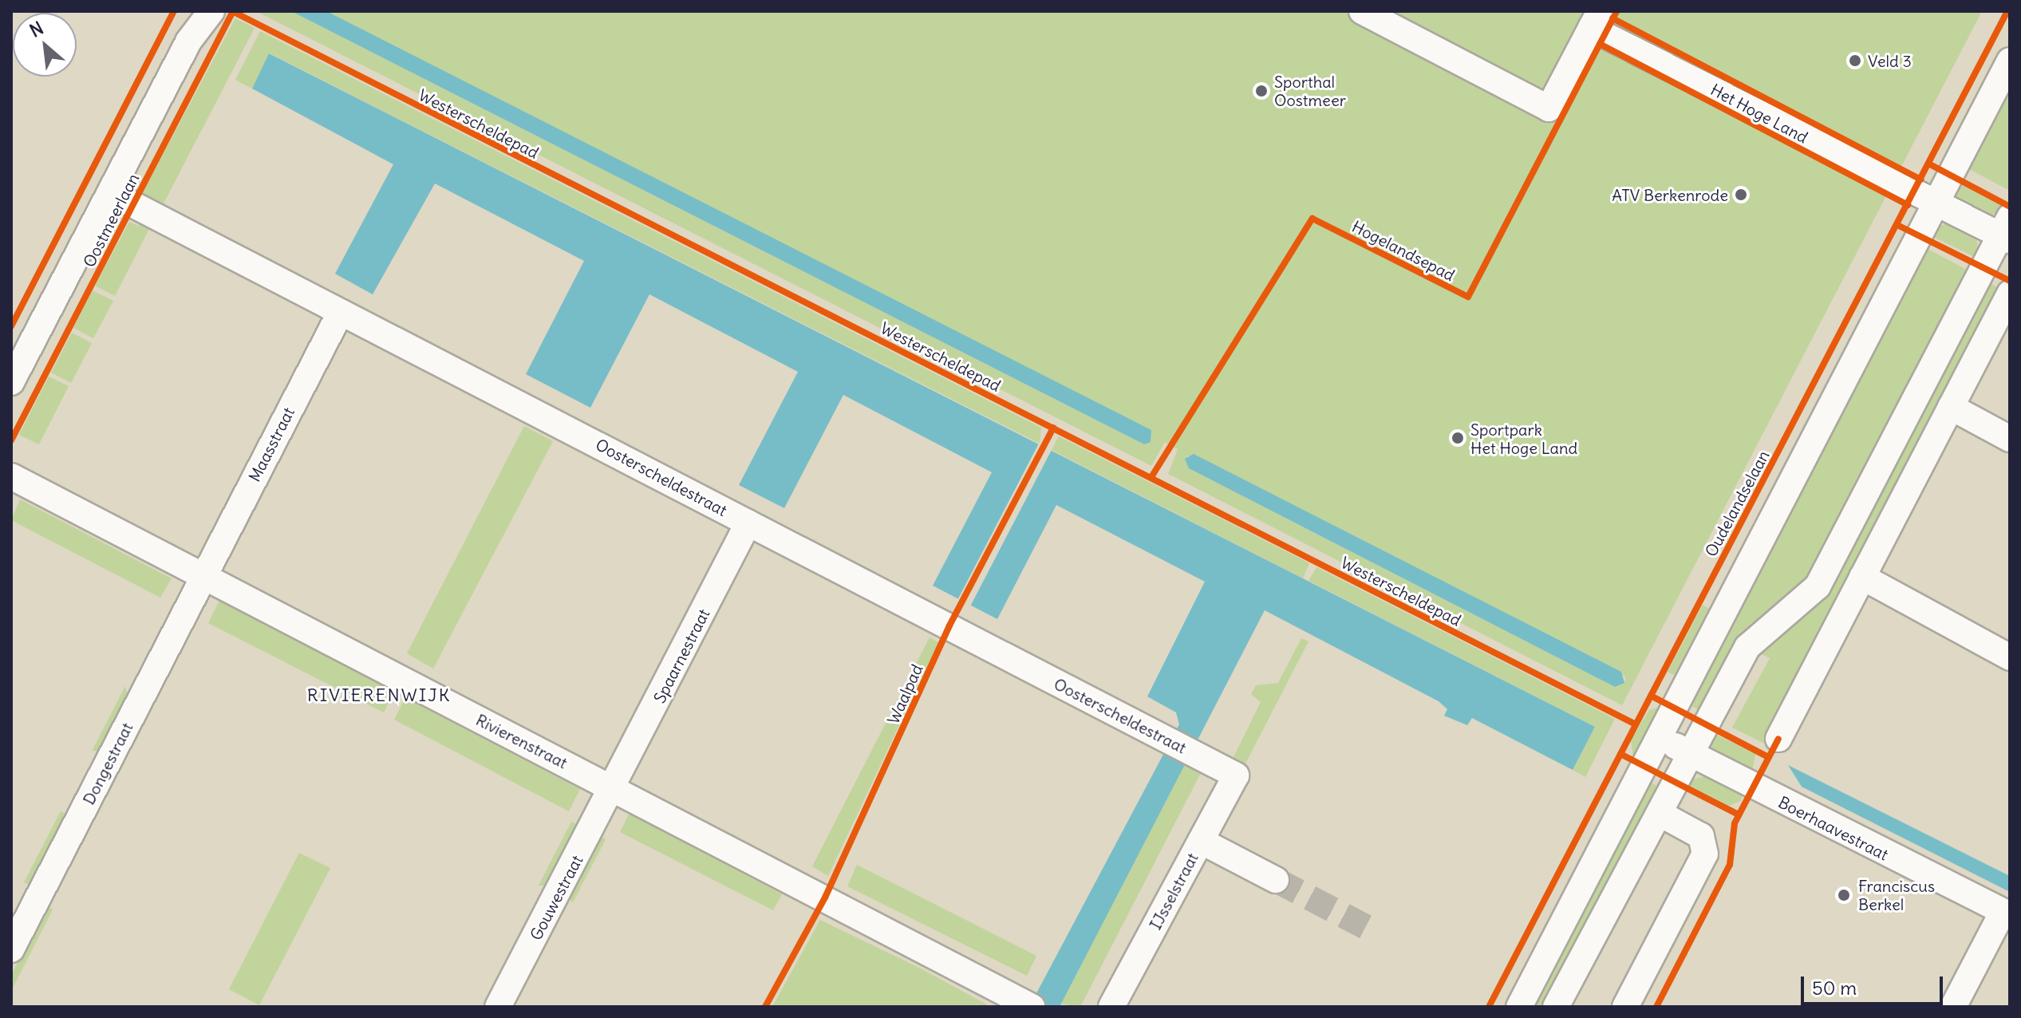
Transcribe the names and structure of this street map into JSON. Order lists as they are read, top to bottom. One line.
{"streets":{"street":["Het Hoge Land","Oostmeerlaan","Maasstraat","Oosterscheldestraat","Spaarnestraat","Rivierenstraat","Dongestraat","Boerhaavestraat","IJsselstraat","Gouwestraat"],"cycle path":["Westerscheldepad","Hogelandsepad","Oudelandselaan","Waalpad"]},"crossings":[["Oostmeerlaan","Oosterscheldestraat"],["Maasstraat","Oosterscheldestraat"],["Maasstraat","Rivierenstraat"],["Maasstraat","Dongestraat"],["Oosterscheldestraat","Spaarnestraat"],["Oosterscheldestraat","IJsselstraat"],["Spaarnestraat","Rivierenstraat"],["Spaarnestraat","Gouwestraat"],["Rivierenstraat","Dongestraat"],["Rivierenstraat","Gouwestraat"]],"districts":["RIVIERENWIJK"],"places":["Veld 3","Sporthal Oostmeer","ATV Berkenrode","Sportpark Het Hoge Land","Franciscus Berkel"],"scale_bar":"50 m","north":"top left"}
